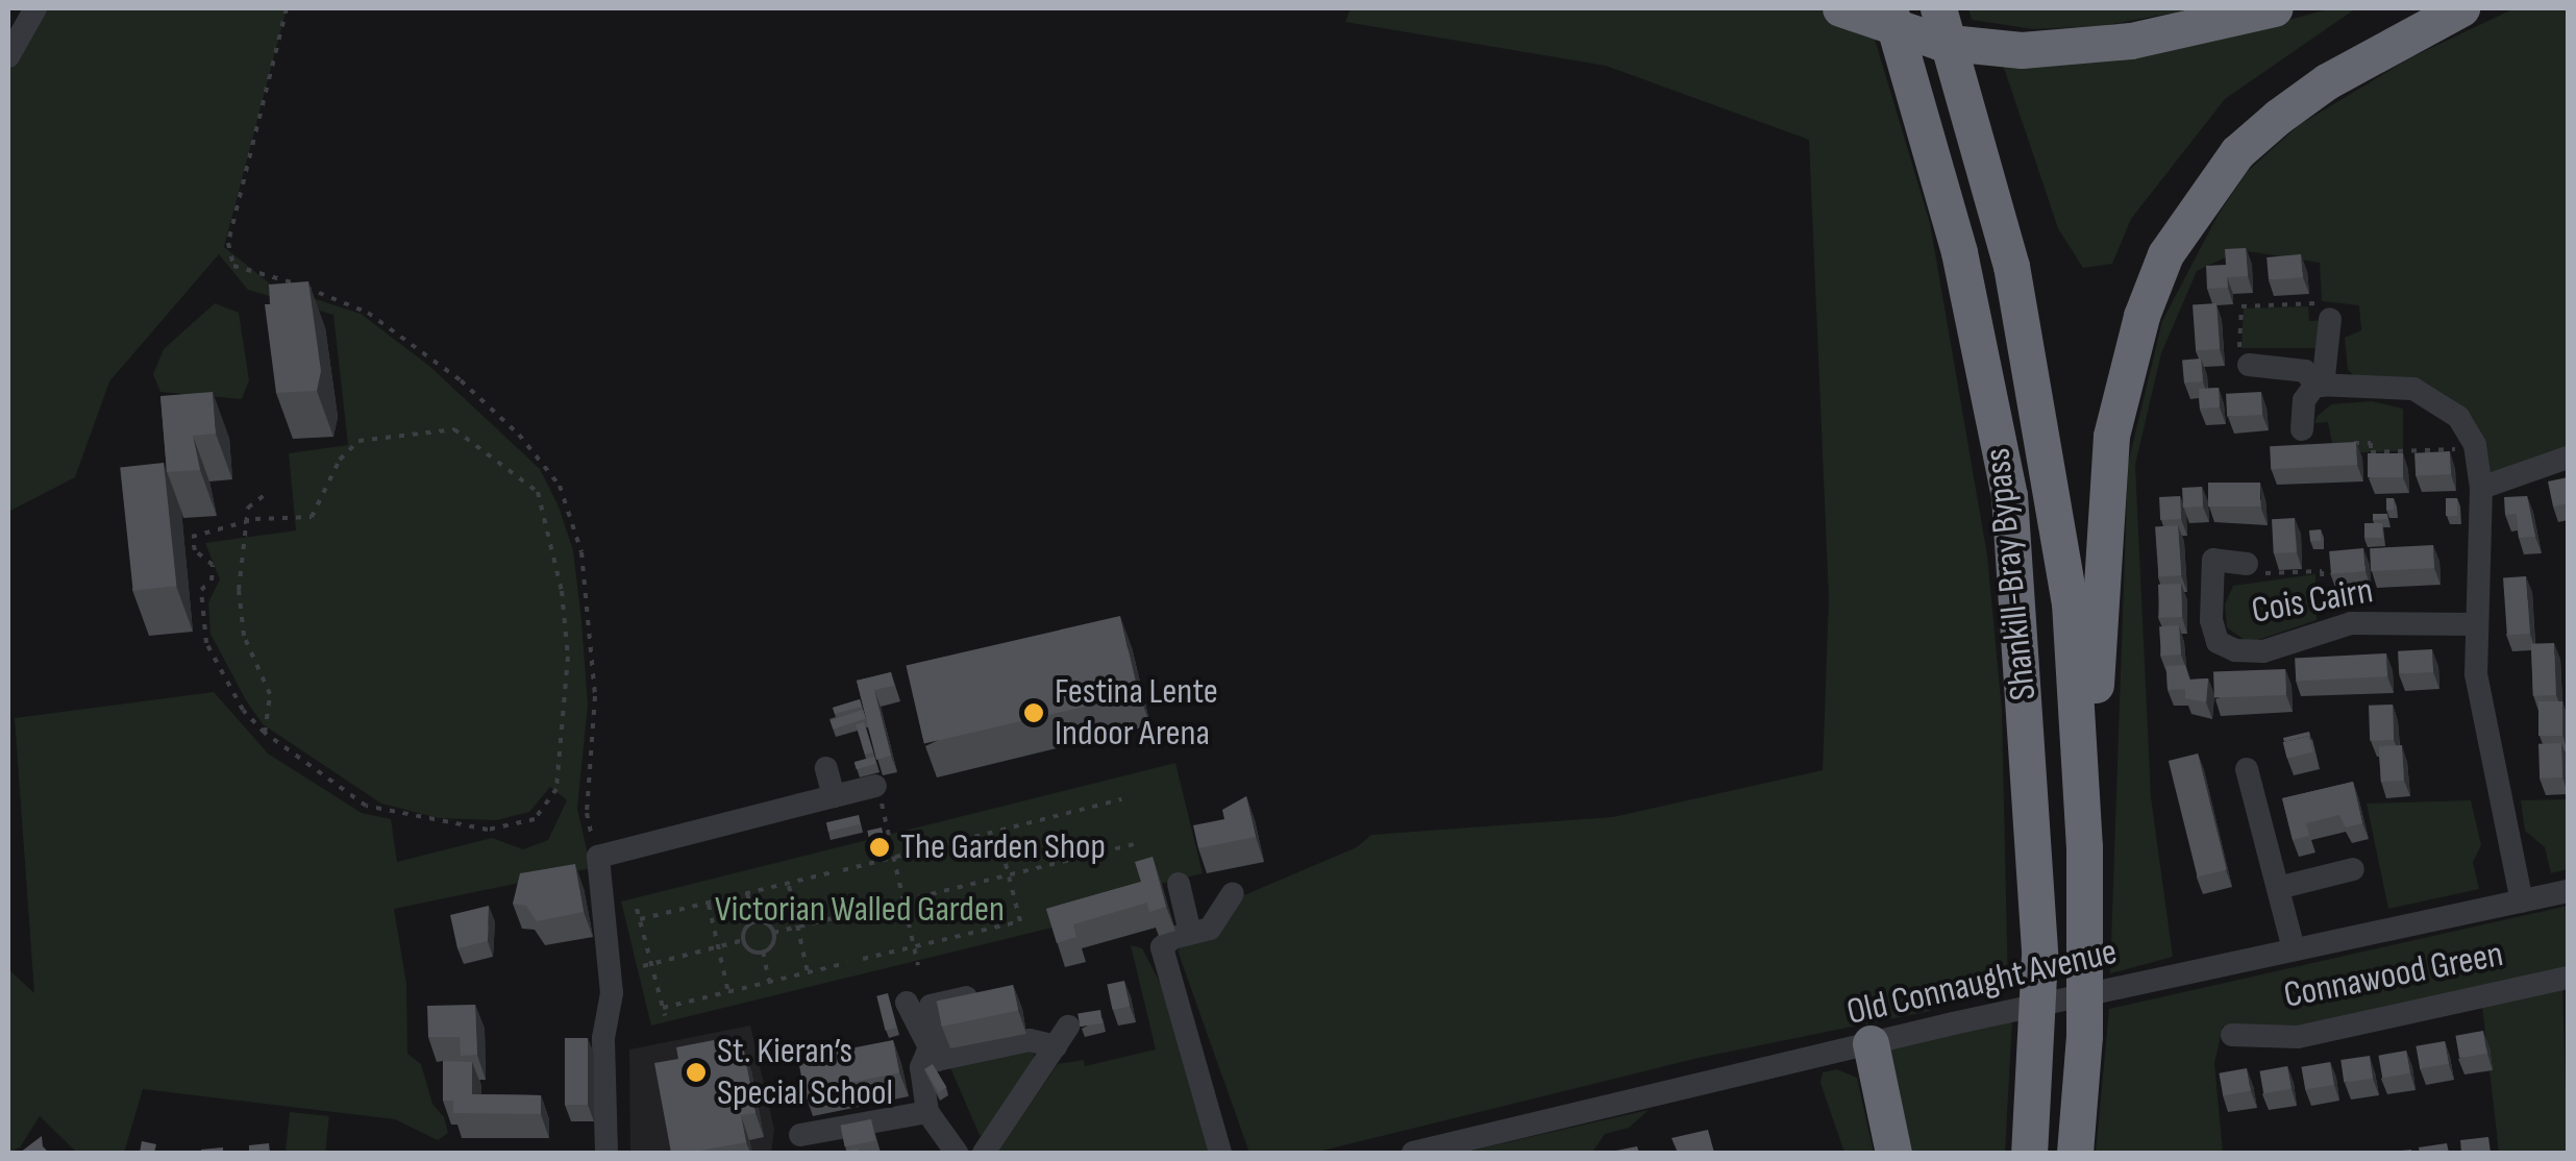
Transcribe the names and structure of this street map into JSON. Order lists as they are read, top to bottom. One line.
{"streets":{"highway":["Shankill-Bray Bypass"],"street":["Cois Cairn","Connawood Green","Old Connaught Avenue"]},"parks":["Victorian Walled Garden"],"places":["Festina Lente Indoor Arena","The Garden Shop","St. Kieran’s Special School"]}
